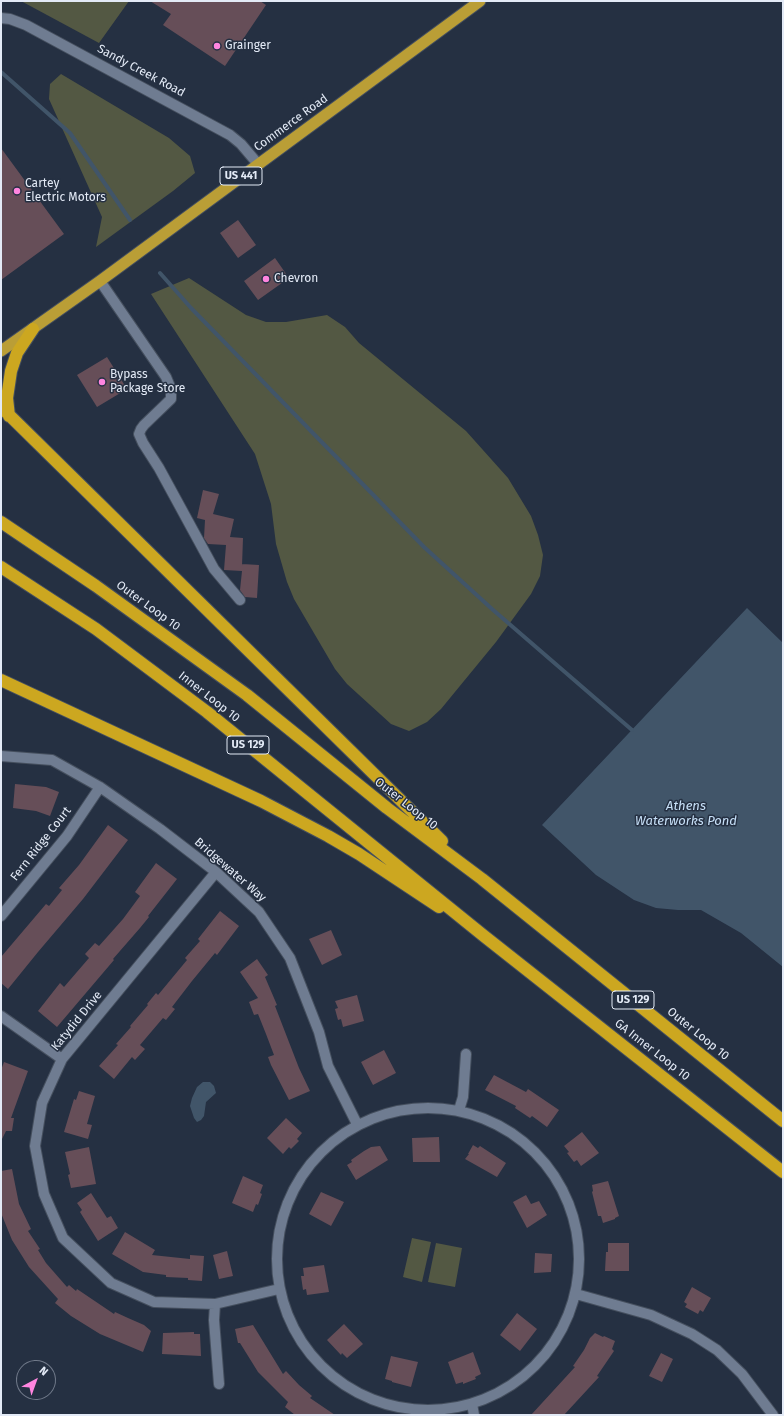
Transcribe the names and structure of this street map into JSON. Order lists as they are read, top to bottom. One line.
{"streets":{"highway":["Commerce Road","US 441","Outer Loop 10","Inner Loop 10","US 129","GA Inner Loop 10"],"street":["Sandy Creek Road","Fern Ridge Court","Bridgewater Way","Katydid Drive"]},"crossings":[["Sandy Creek Road","Commerce Road"],["Inner Loop 10","GA Inner Loop 10"],["Fern Ridge Court","Bridgewater Way"],["Bridgewater Way","Katydid Drive"]],"water":["Athens Waterworks Pond"],"places":["Grainger","Cartey Electric Motors","Chevron","Bypass Package Store"],"north":"top right"}
